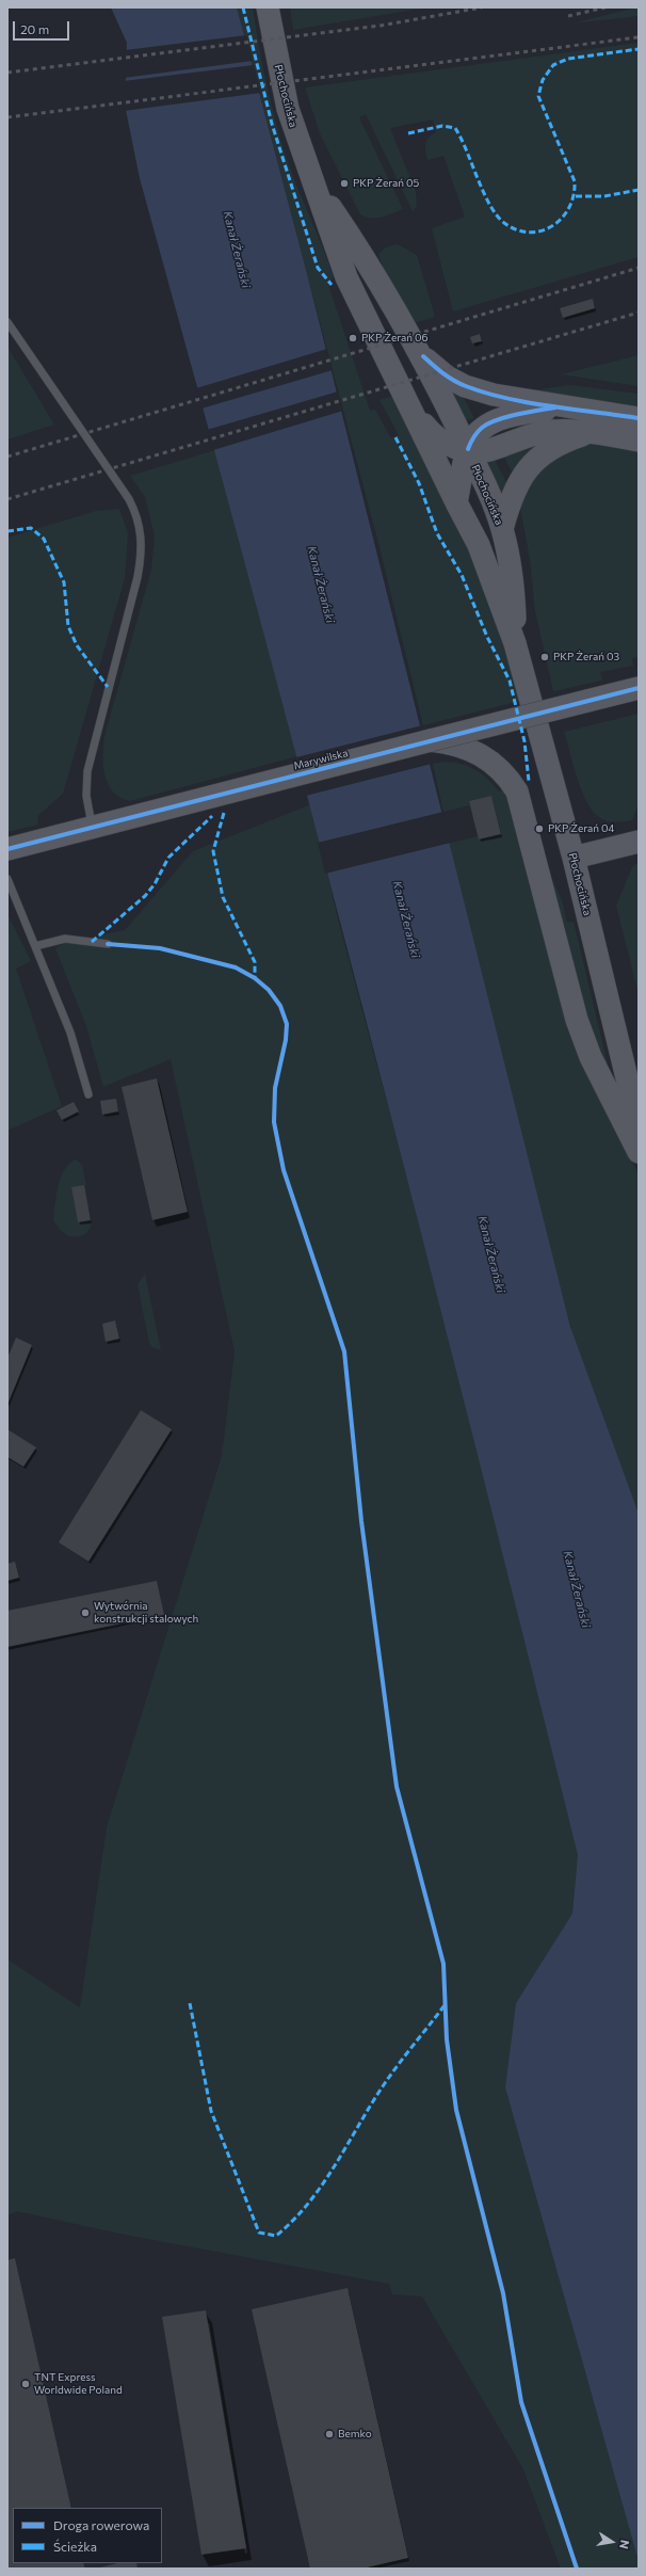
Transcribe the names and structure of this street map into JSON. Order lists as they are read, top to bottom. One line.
{"streets":{"main road":["Płochocińska","Marywilska"]},"water":["Kanał Żerański"],"places":["PKP Żerań 05","PKP Żerań 06","PKP Żerań 03","PKP Żerań 04","Wytwórnia konstrukcji stalowych","TNT Express Worldwide Poland","Bemko"],"legend":["Droga rowerowa","Ścieżka"],"scale_bar":"20 m","north":"right"}
